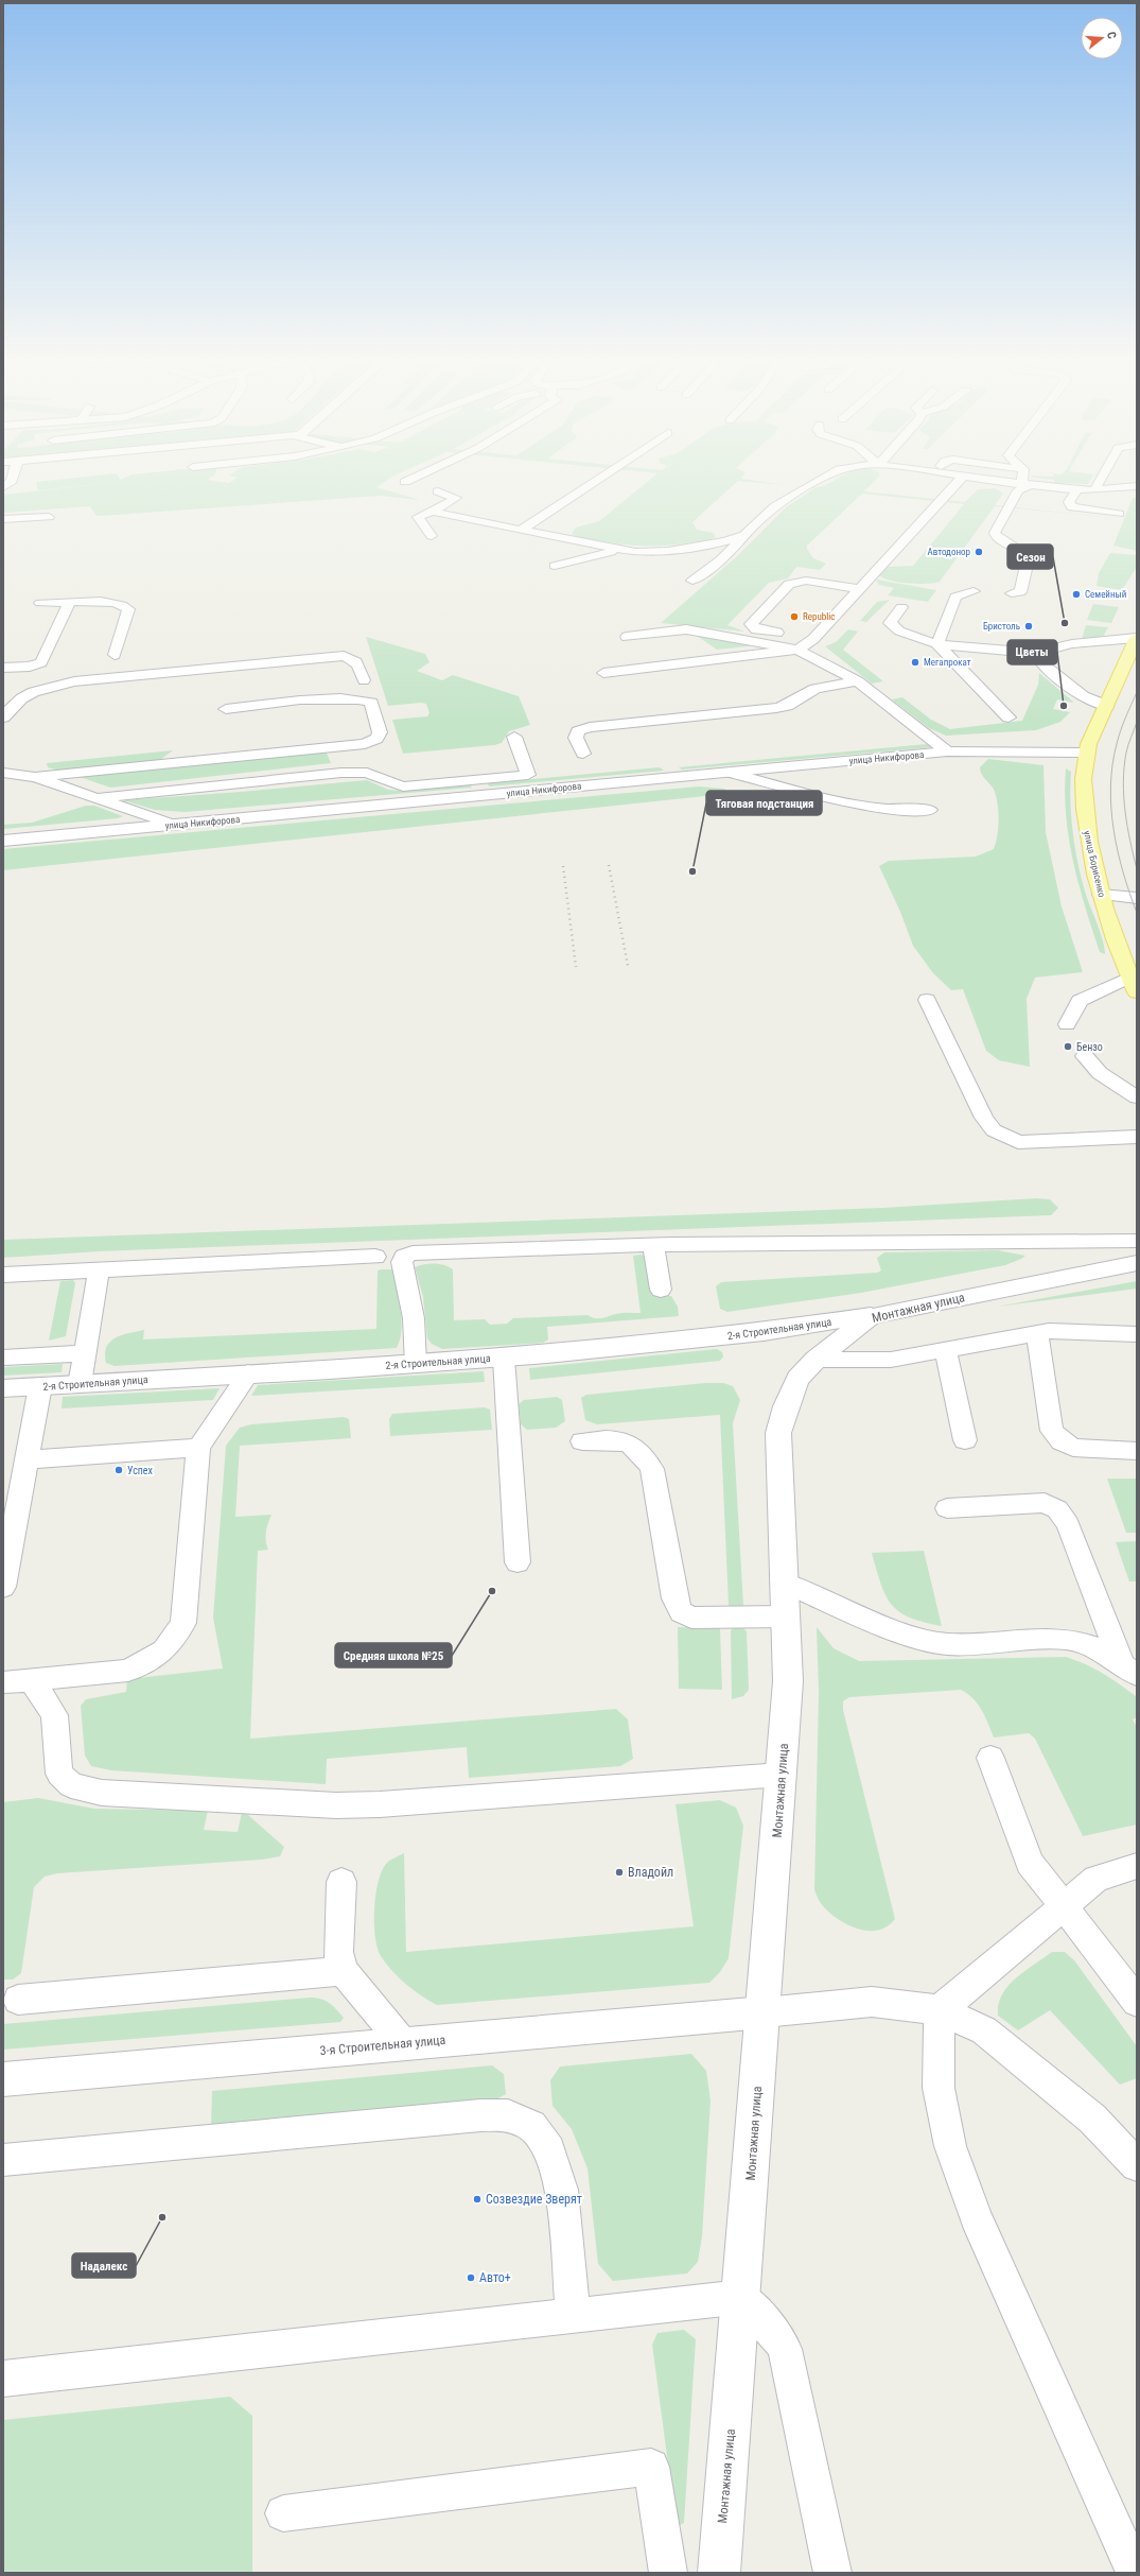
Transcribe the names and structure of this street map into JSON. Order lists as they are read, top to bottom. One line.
{"streets":{"main road":["улица Никифорова","улица Борисенко","Монтажная улица","2-я Строительная улица","3-я Строительная улица"]},"crossings":[["улица Никифорова","улица Борисенко"],["Монтажная улица","2-я Строительная улица"],["Монтажная улица","3-я Строительная улица"]],"places":["Автодонор","Семейный","Republic","Сезон","Бристоль","Мегапрокат","Цветы","Тяговая подстанция","Бензо","Успех","Средняя школа №25","Владойл","Созвездие Зверят","Надалекс","Авто+"],"north":"right"}
